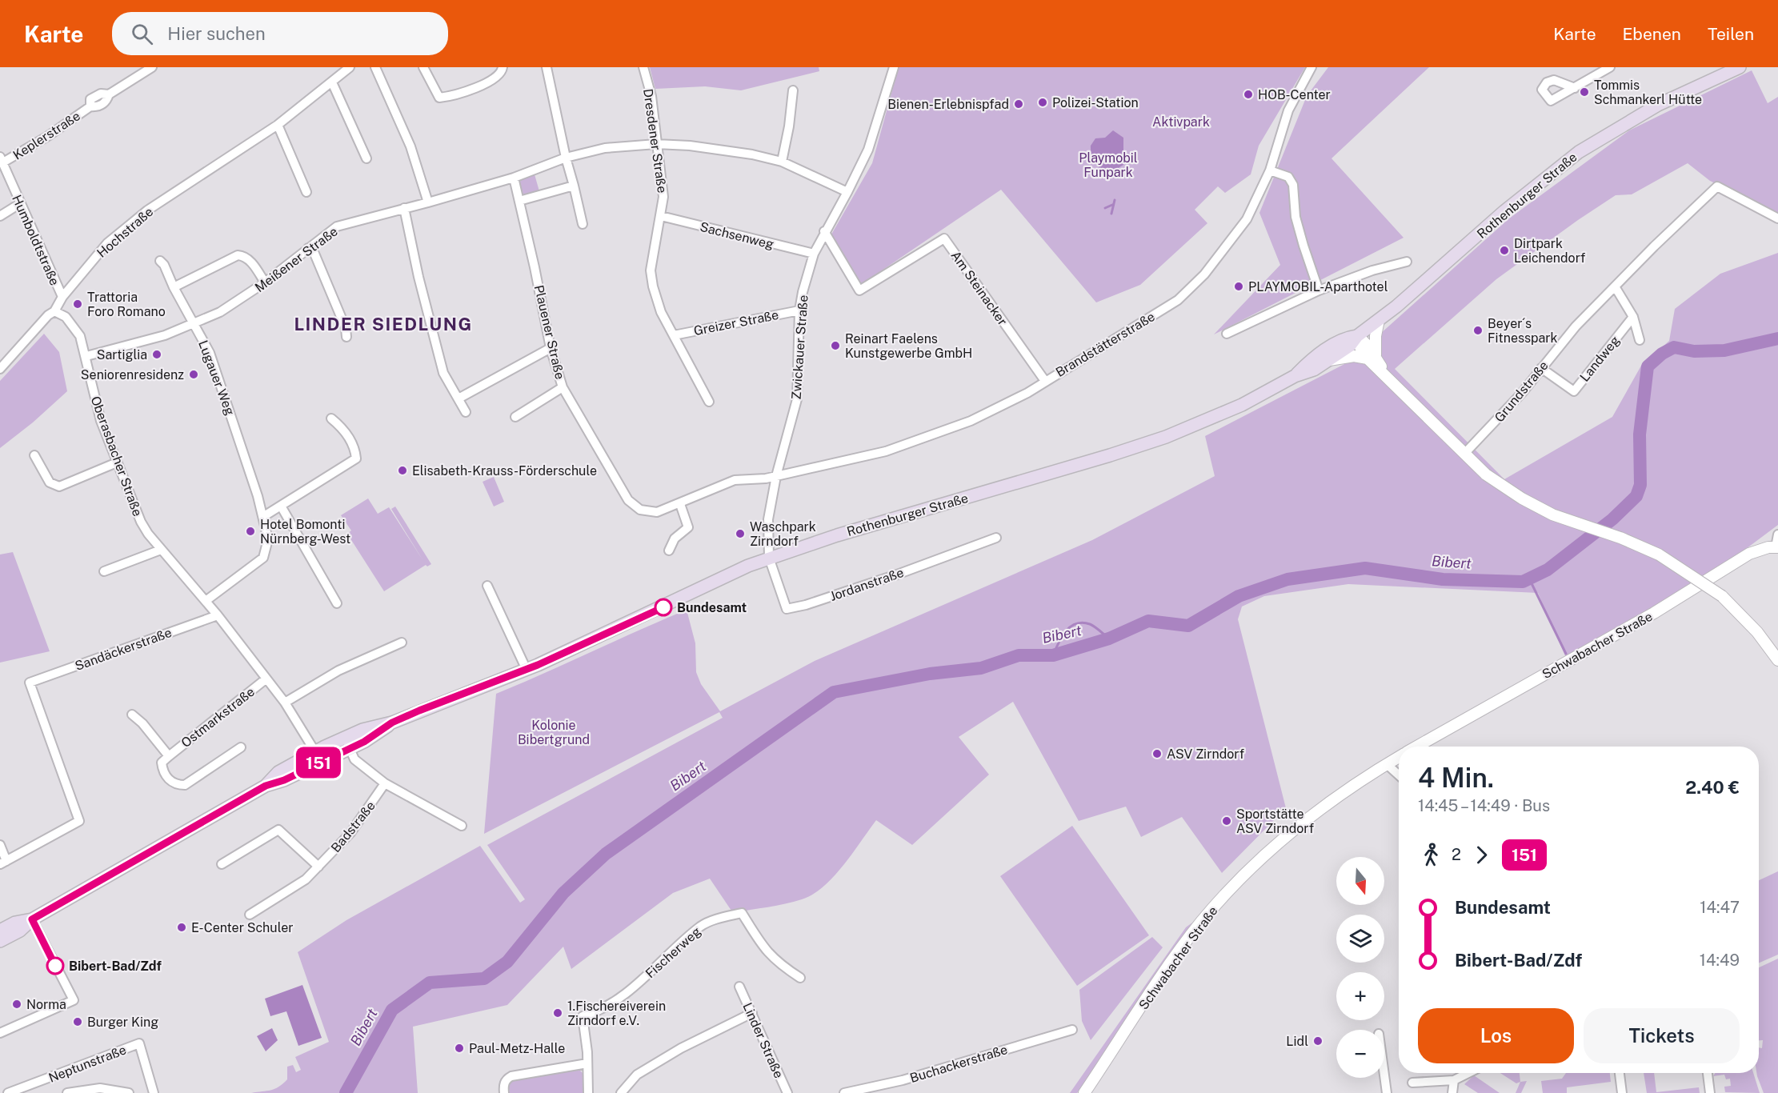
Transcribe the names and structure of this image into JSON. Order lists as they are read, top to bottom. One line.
{"streets":{"main road":["Rothenburger Straße"],"street":["Keplerstraße","Dresdener Straße","Hochstraße","Sachsenweg","Humboldtstraße","Meißener Straße","Am Steinacker","Greizer Straße","Plauener Straße","Brandstätterstraße","Zwickauer Straße","Landweg","Lugauer Weg","Grundstraße","Oberasbacher Straße","Jordanstraße","Schwabacher Straße","Sandäckerstraße","Ostmarkstraße","Badstraße","Fischerweg","Linder Straße","Neptunstraße","Buchackerstraße"]},"crossings":[["Keplerstraße","Humboldtstraße"],["Dresdener Straße","Sachsenweg"],["Dresdener Straße","Meißener Straße"],["Dresdener Straße","Greizer Straße"],["Rothenburger Straße","Zwickauer Straße"],["Rothenburger Straße","Oberasbacher Straße"],["Rothenburger Straße","Jordanstraße"],["Hochstraße","Humboldtstraße"],["Hochstraße","Oberasbacher Straße"],["Sachsenweg","Zwickauer Straße"],["Meißener Straße","Plauener Straße"],["Meißener Straße","Zwickauer Straße"],["Meißener Straße","Lugauer Weg"],["Meißener Straße","Oberasbacher Straße"],["Am Steinacker","Brandstätterstraße"],["Am Steinacker","Zwickauer Straße"],["Greizer Straße","Zwickauer Straße"],["Plauener Straße","Brandstätterstraße"],["Plauener Straße","Zwickauer Straße"],["Brandstätterstraße","Zwickauer Straße"],["Zwickauer Straße","Jordanstraße"],["Landweg","Grundstraße"],["Lugauer Weg","Oberasbacher Straße"],["Oberasbacher Straße","Sandäckerstraße"],["Oberasbacher Straße","Ostmarkstraße"]],"districts":["LINDER SIEDLUNG"],"water":["Bibert"],"parks":["Aktivpark","Playmobil Funpark","Kolonie Bibertgrund"],"places":["Tommis Schmankerl Hütte","HOB-Center","Polizei-Station","Bienen-Erlebnispfad","Dirtpark Leichendorf","PLAYMOBIL-Aparthotel","Trattoria Foro Romano","Beyer´s Fitnesspark","Reinart Faelens Kunstgewerbe GmbH","Sartiglia","Seniorenresidenz","Elisabeth-Krauss-Förderschule","Hotel Bomonti Nürnberg-West","Waschpark Zirndorf","Bundesamt","ASV Zirndorf","Sportstätte ASV Zirndorf","E-Center Schuler","Bibert-Bad/Zdf","Norma","1.Fischereiverein Zirndorf e.V.","Burger King","Lidl","Paul-Metz-Halle"],"lines":["bus line 151"],"north":"bottom","page":{"header":"Karte","search":"Hier suchen","nav":["Karte","Ebenen","Teilen"],"on_map":"151","heading":["4 Min.","14:45 – 14:49 · Bus","2.40 €"],"legs":["2","151"],"map_buttons":["+","−"],"list":[{"name":"Bundesamt","value":"14:47"},{"name":"Bibert-Bad/Zdf","value":"14:49"}],"buttons":["Los","Tickets"]}}
